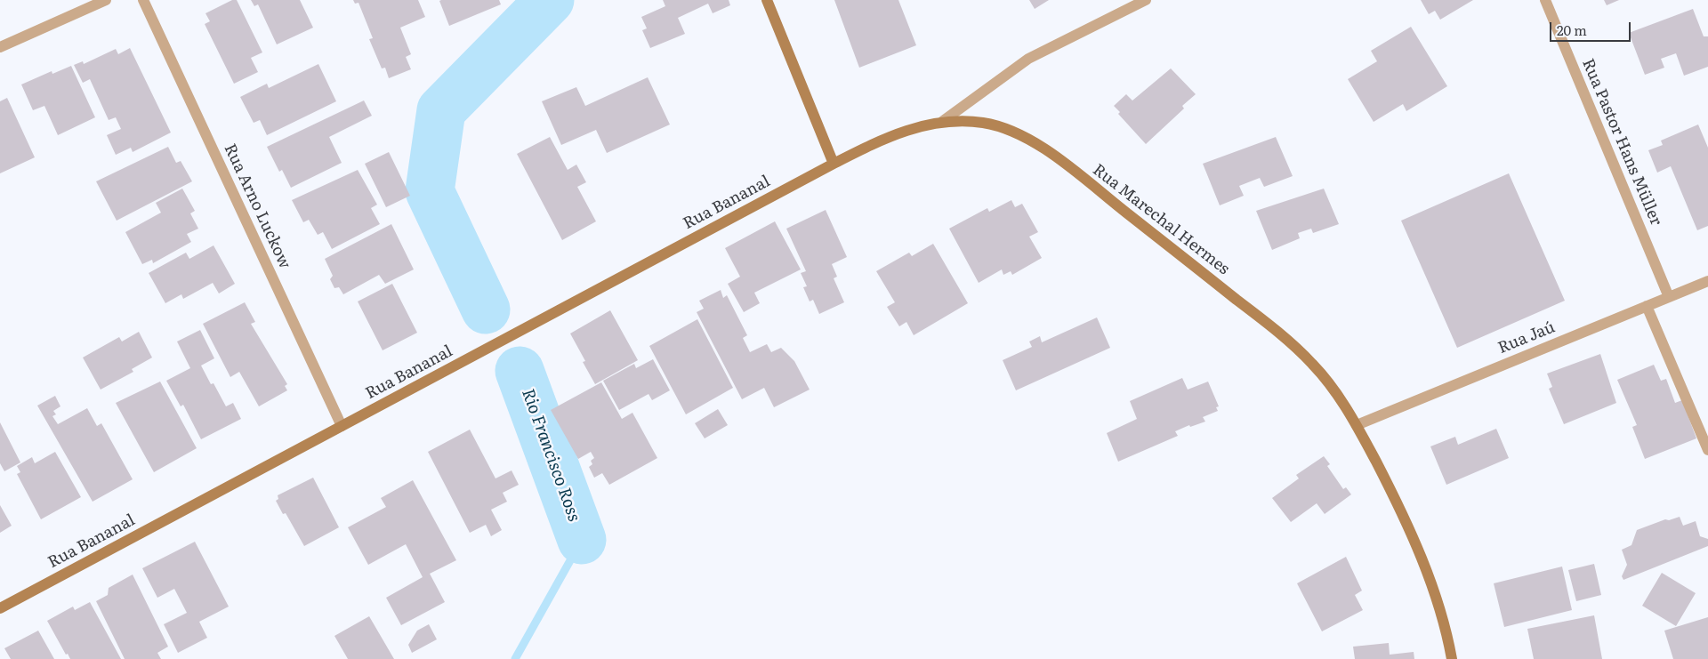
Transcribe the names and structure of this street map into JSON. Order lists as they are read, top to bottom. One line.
{"streets":{"street":["Rua Pastor Hans Müller","Rua Bananal","Rua Arno Luckow","Rua Marechal Hermes","Rua Jaú"]},"crossings":[["Rua Pastor Hans Müller","Rua Jaú"],["Rua Bananal","Rua Arno Luckow"],["Rua Bananal","Rua Marechal Hermes"],["Rua Marechal Hermes","Rua Jaú"]],"water":["Rio Francisco Ross"],"scale_bar":"20 m"}
